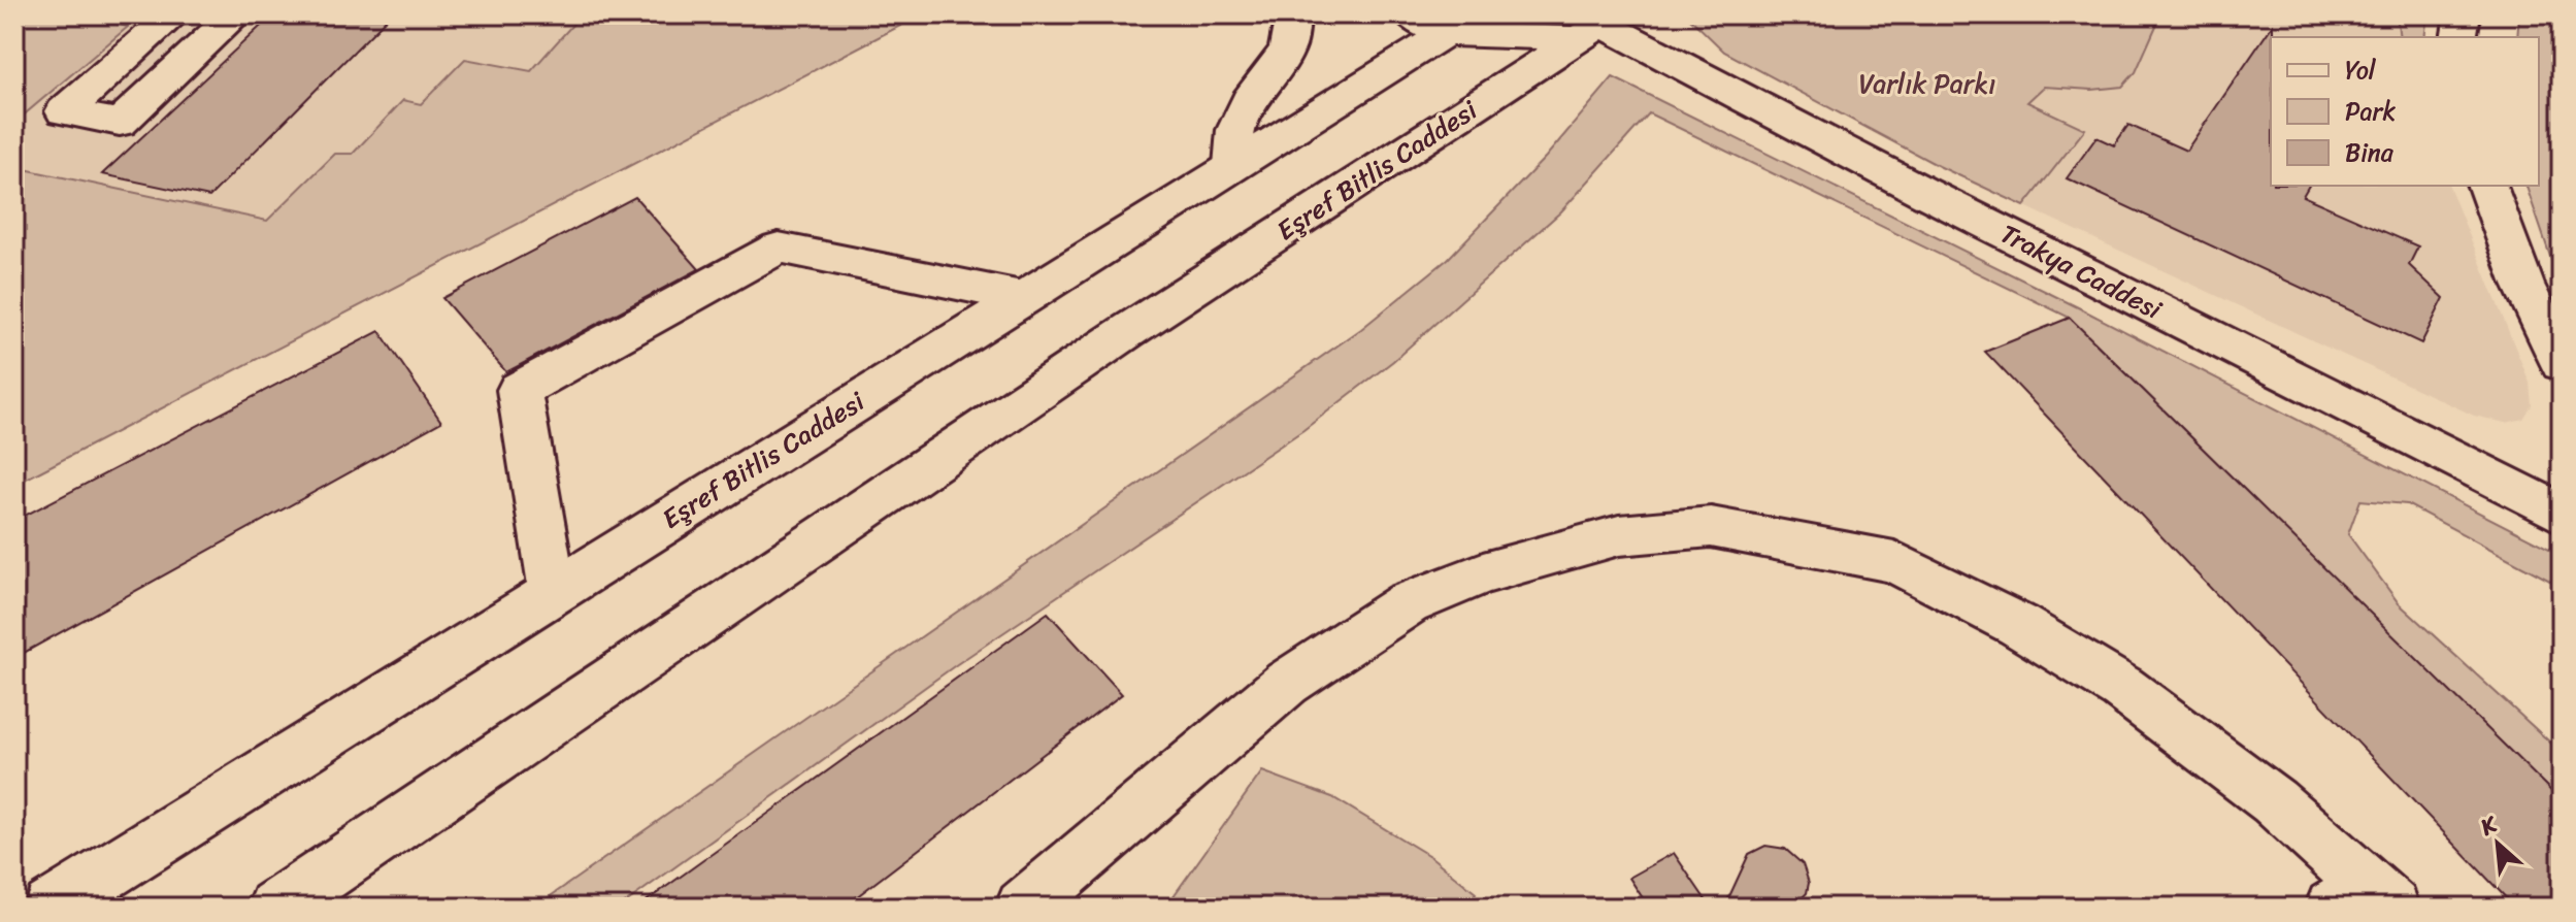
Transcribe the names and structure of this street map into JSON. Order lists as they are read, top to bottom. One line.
{"streets":{"main road":["Eşref Bitlis Caddesi","Trakya Caddesi"]},"crossings":[["Eşref Bitlis Caddesi","Trakya Caddesi"]],"parks":["Varlık Parkı"],"legend":["Yol","Park","Bina"],"north":"top left"}
